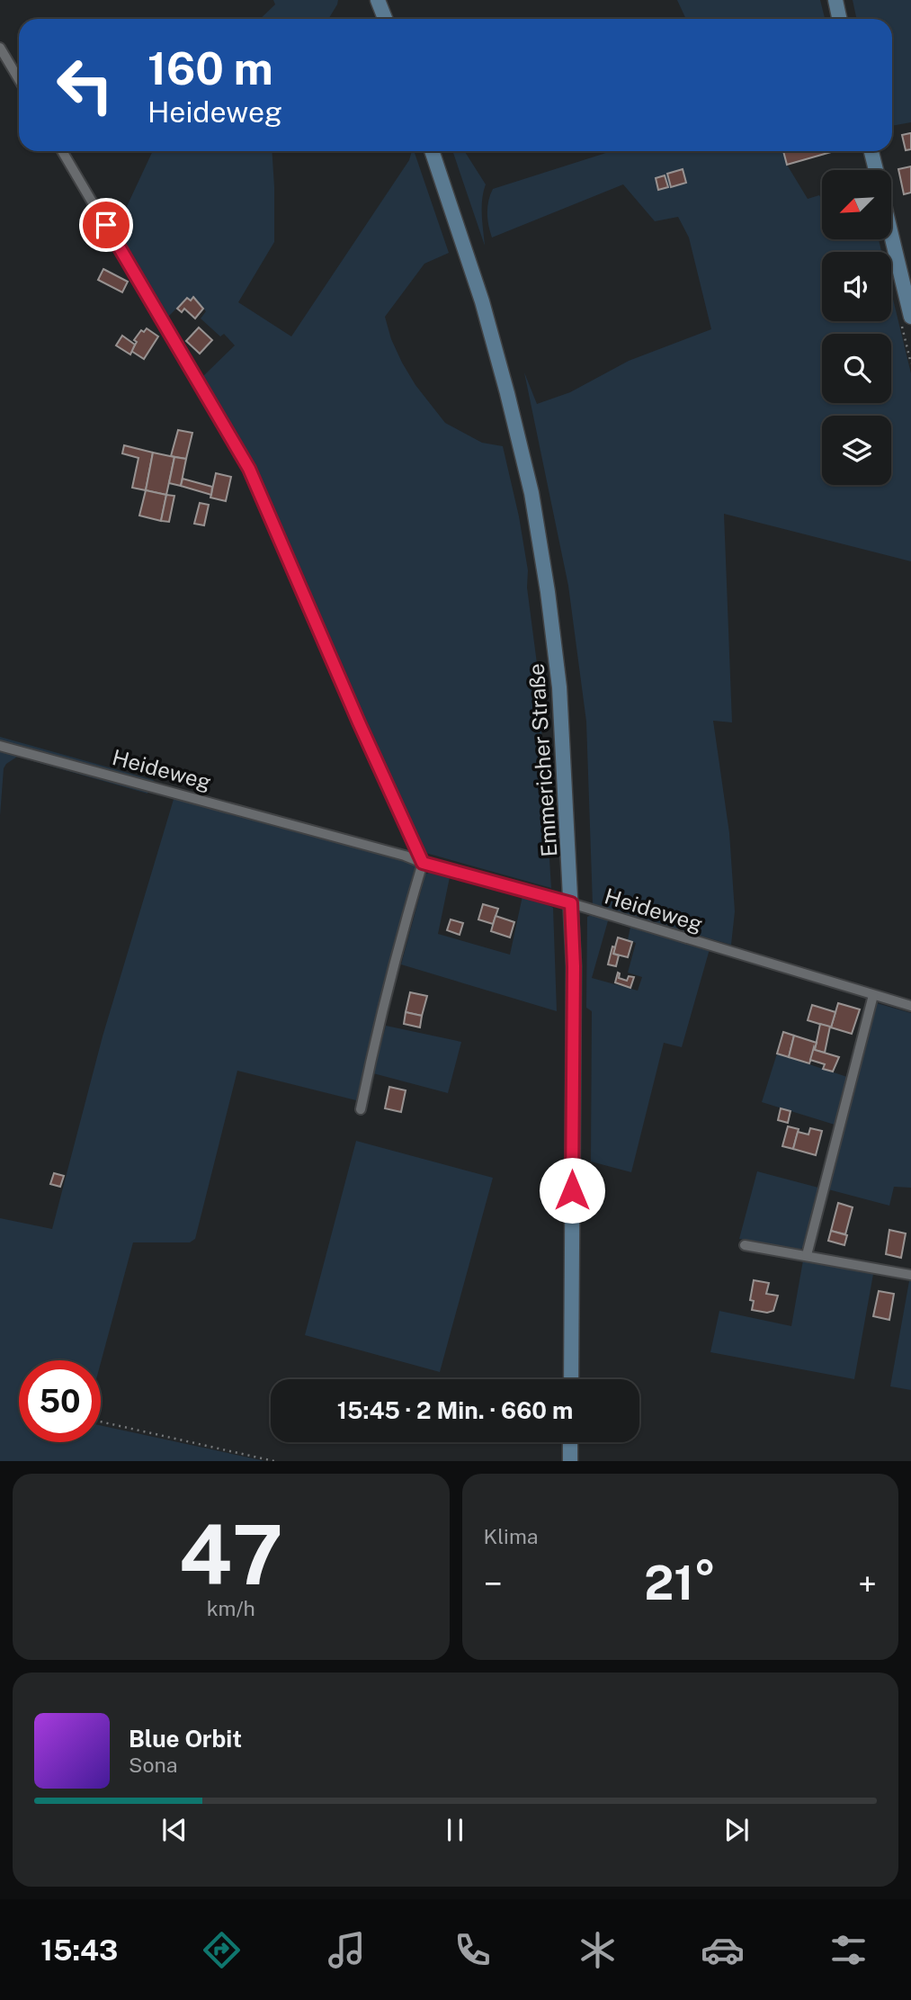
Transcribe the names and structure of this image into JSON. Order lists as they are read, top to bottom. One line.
{"streets":{"main road":["Emmericher Straße"],"street":["Heideweg"]},"crossings":[["Emmericher Straße","Heideweg"]],"north":"bottom left","page":{"turn":["160 m","Heideweg"],"limit":"50","trip":"15:45 · 2 Min. · 660 m","tile":[["47","km/h"],"Klima"],"heat":["−","21°","+"],"song":["Blue Orbit","Sona"],"tabs":"15:43"}}
